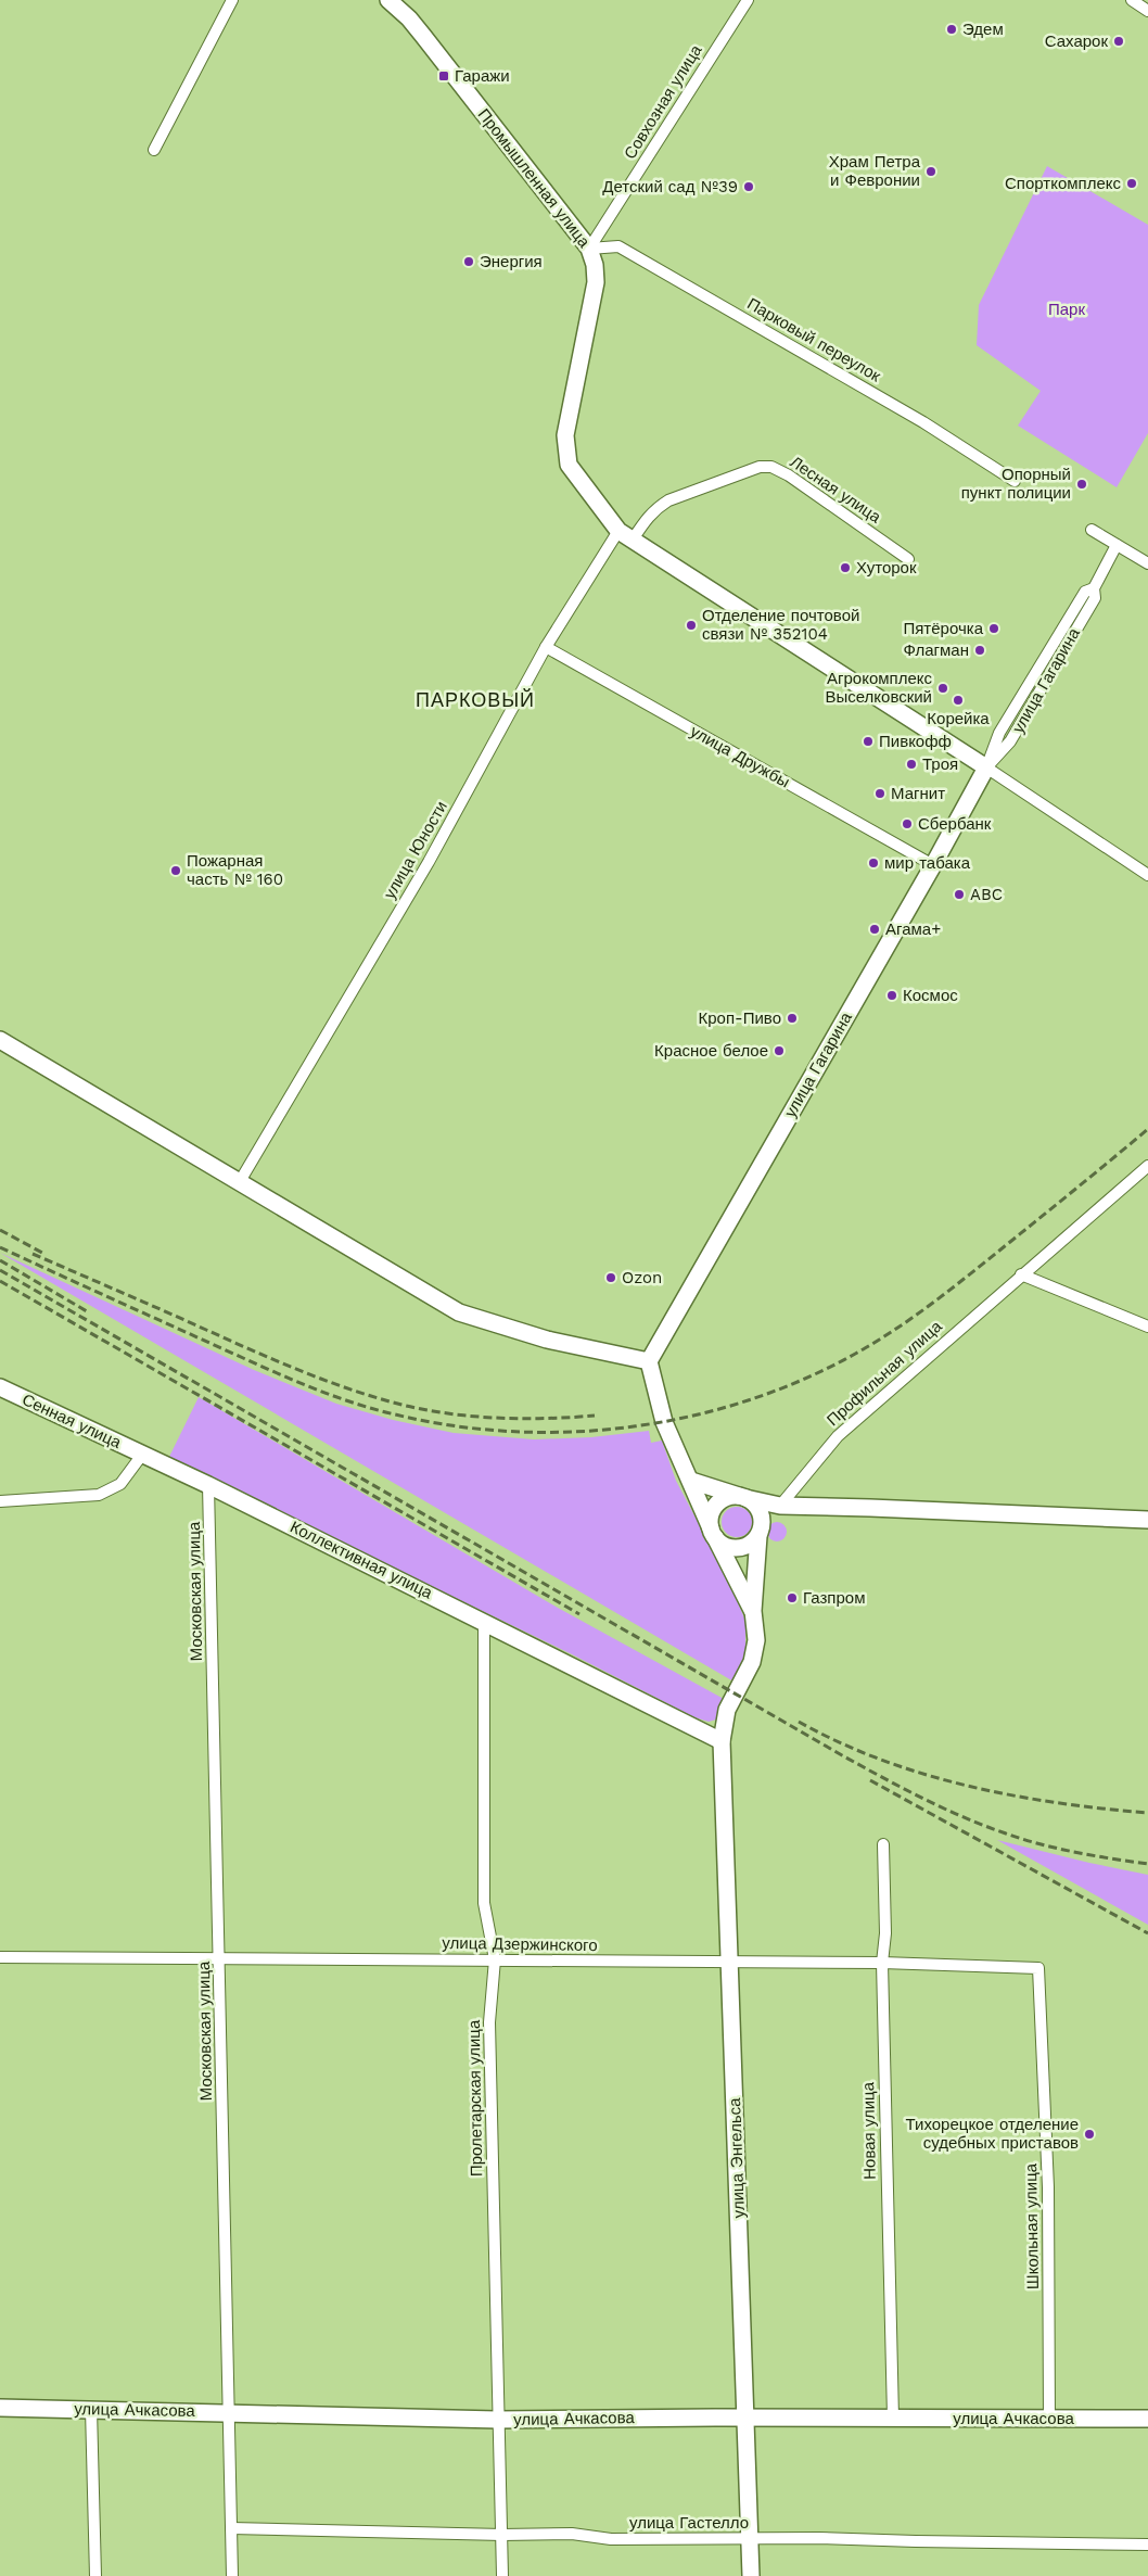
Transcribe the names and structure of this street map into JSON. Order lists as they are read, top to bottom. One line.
{"streets":{"main road":["Промышленная улица","улица Гагарина","Сенная улица","Коллективная улица","улица Энгельса","улица Ачкасова"],"street":["Совхозная улица","Парковый переулок","Лесная улица","улица Дружбы","улица Юности","Профильная улица","Московская улица","улица Дзержинского","Пролетарская улица","Новая улица","Школьная улица","улица Гастелло"]},"crossings":[["Совхозная улица","Промышленная улица"],["Совхозная улица","Парковый переулок"],["Промышленная улица","Парковый переулок"],["Промышленная улица","Лесная улица"],["Промышленная улица","улица Юности"],["Лесная улица","улица Юности"],["улица Гагарина","улица Дружбы"],["улица Дружбы","улица Юности"],["Сенная улица","Коллективная улица"],["Коллективная улица","Московская улица"],["Коллективная улица","Пролетарская улица"],["Коллективная улица","улица Энгельса"],["Московская улица","улица Дзержинского"],["Московская улица","улица Ачкасова"],["Московская улица","улица Гастелло"],["улица Дзержинского","Пролетарская улица"],["улица Дзержинского","Новая улица"],["улица Дзержинского","улица Энгельса"],["улица Дзержинского","Школьная улица"],["Пролетарская улица","улица Ачкасова"],["Пролетарская улица","улица Гастелло"],["Новая улица","улица Ачкасова"],["улица Энгельса","улица Ачкасова"],["улица Энгельса","улица Гастелло"],["Школьная улица","улица Ачкасова"]],"districts":["ПАРКОВЫЙ"],"parks":["Парк"],"places":{"other":["Эдем","Сахарок","Храм Петра и Февронии","Спорткомплекс","Детский сад №39","Энергия","Опорный пункт полиции","Хуторок","Отделение почтовой связи № 352104","Пятёрочка","Флагман","Агрокомплекс Выселковский","Корейка","Пивкофф","Троя","Магнит","Сбербанк","мир табака","Пожарная часть № 160","ABC","Агама+","Космос","Кроп-Пиво","Красное белое","Ozon","Газпром","Тихорецкое отделение судебных приставов"],"transit":["Гаражи"]}}
